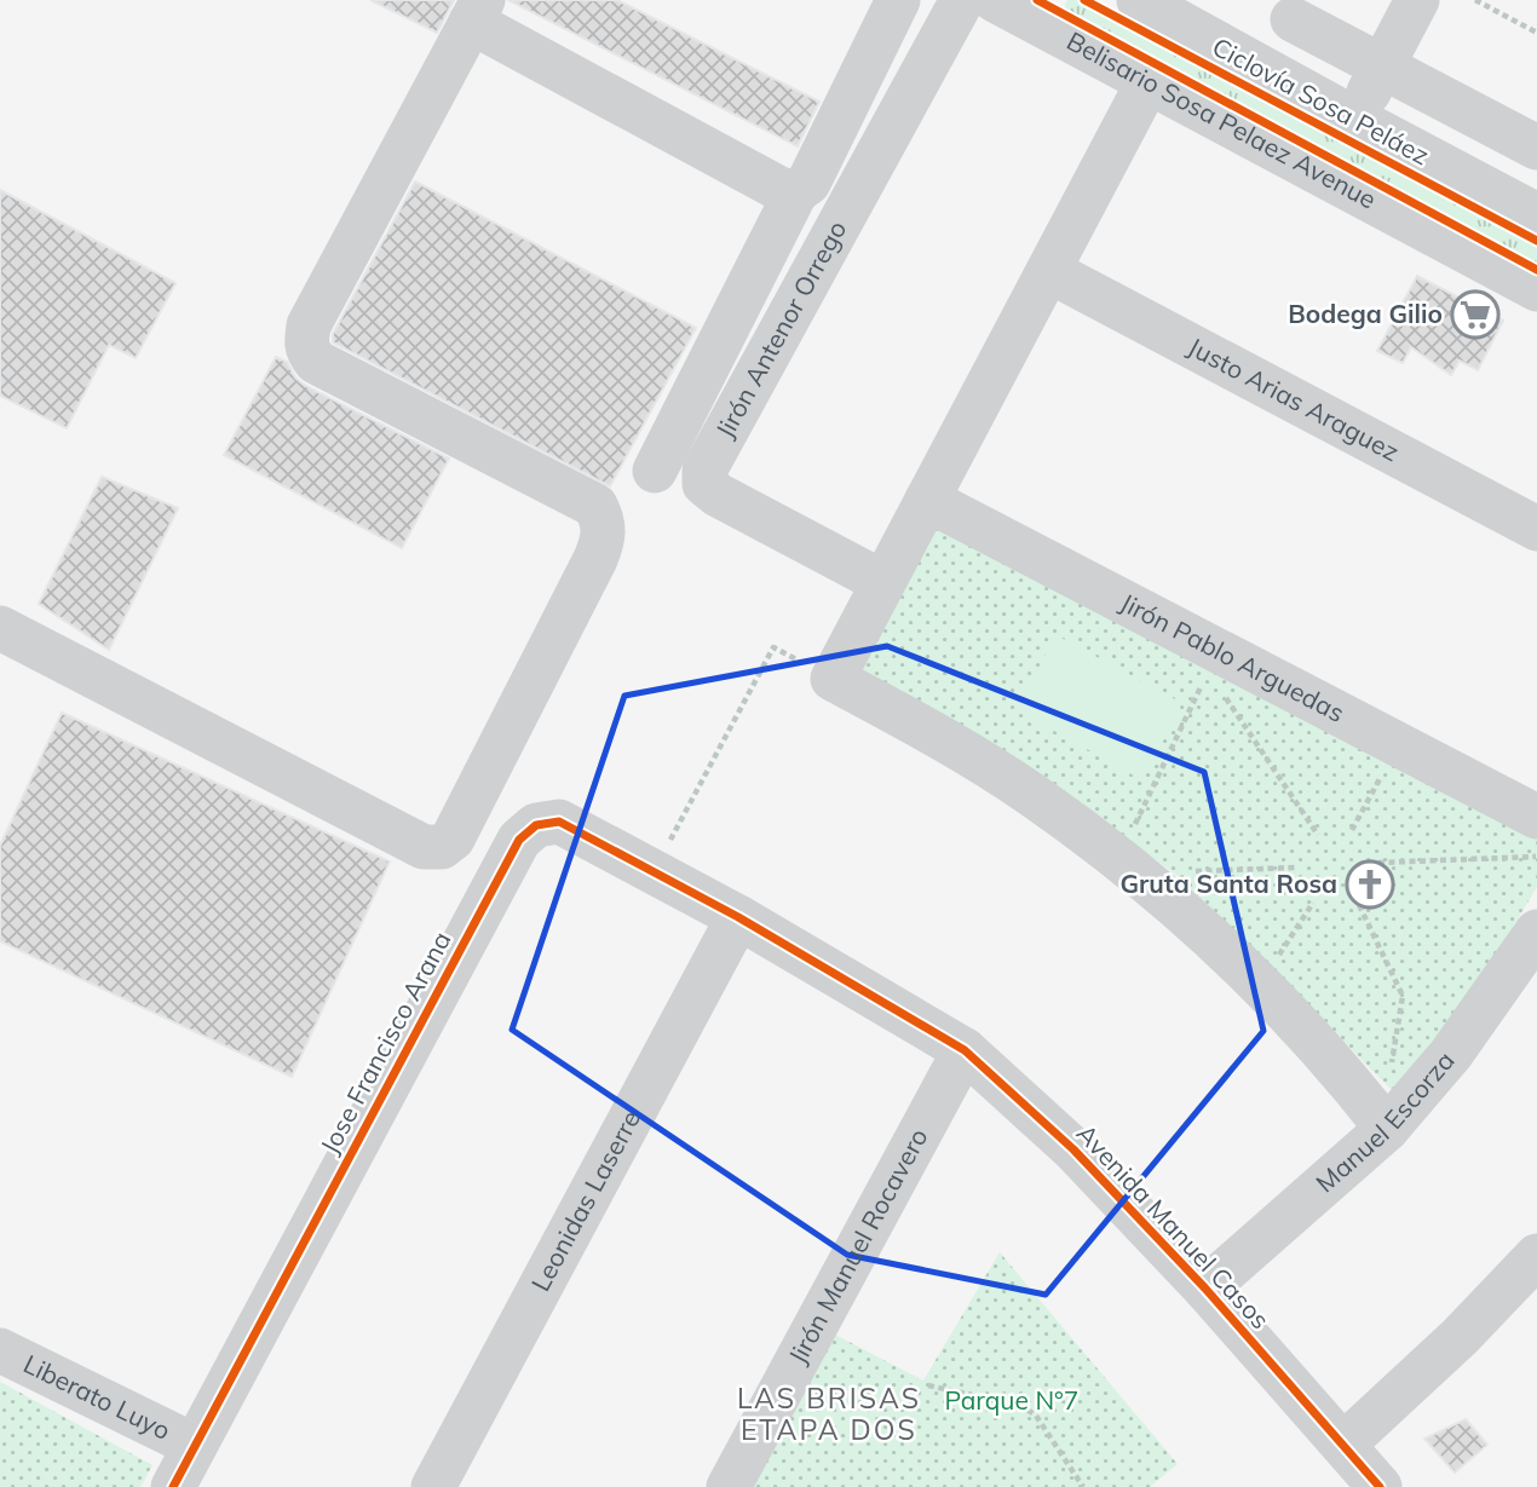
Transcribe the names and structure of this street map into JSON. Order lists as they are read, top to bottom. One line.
{"streets":{"street":["Belisario Sosa Pelaez Avenue","Jirón Antenor Orrego","Justo Arias Araguez","Jirón Pablo Arguedas","Jose Francisco Arana","Manuel Escorza","Leonidas Laserre","Avenida Manuel Casos","Jirón Manuel Rocavero","Liberato Luyo"],"cycle path":["Ciclovía Sosa Peláez"]},"crossings":[["Jose Francisco Arana","Leonidas Laserre"],["Jose Francisco Arana","Avenida Manuel Casos"],["Jose Francisco Arana","Liberato Luyo"],["Manuel Escorza","Avenida Manuel Casos"],["Leonidas Laserre","Avenida Manuel Casos"],["Avenida Manuel Casos","Jirón Manuel Rocavero"]],"districts":["LAS BRISAS ETAPA DOS"],"parks":["Parque N°7"],"places":{"supermarket":["Bodega Gilio"],"church":["Gruta Santa Rosa"]}}
